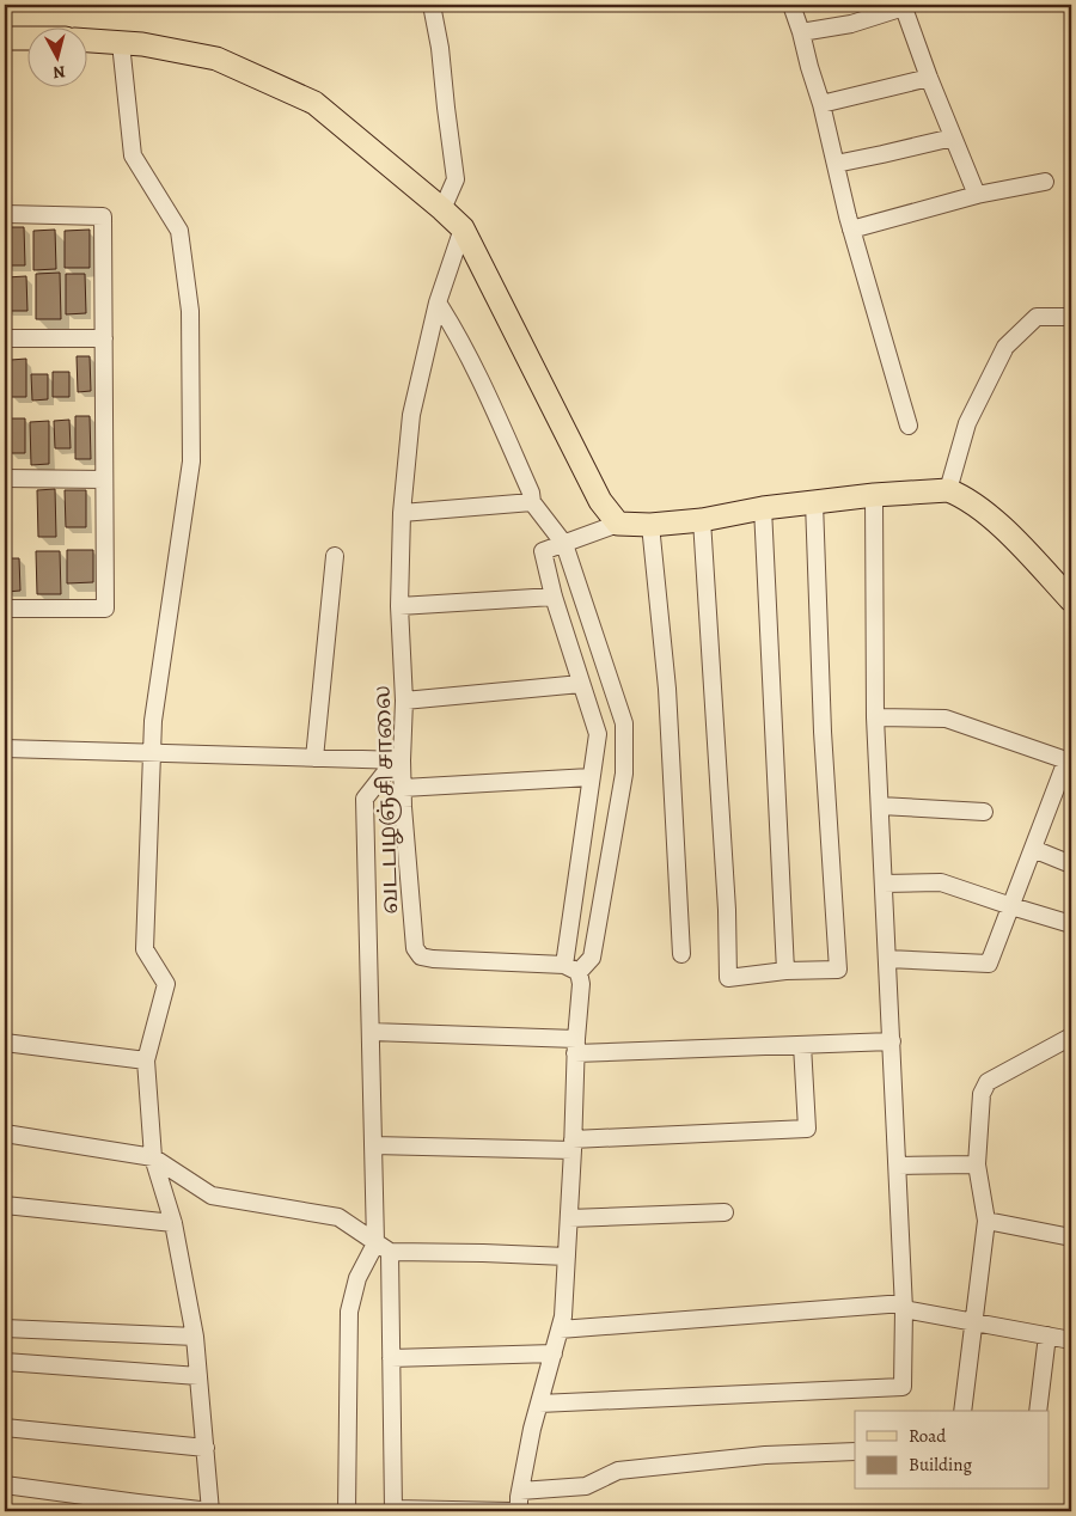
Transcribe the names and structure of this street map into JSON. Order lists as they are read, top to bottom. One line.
{"streets":{"street":["வடபழஞ்சி சாலை"]},"legend":["Road","Building"],"north":"bottom"}
